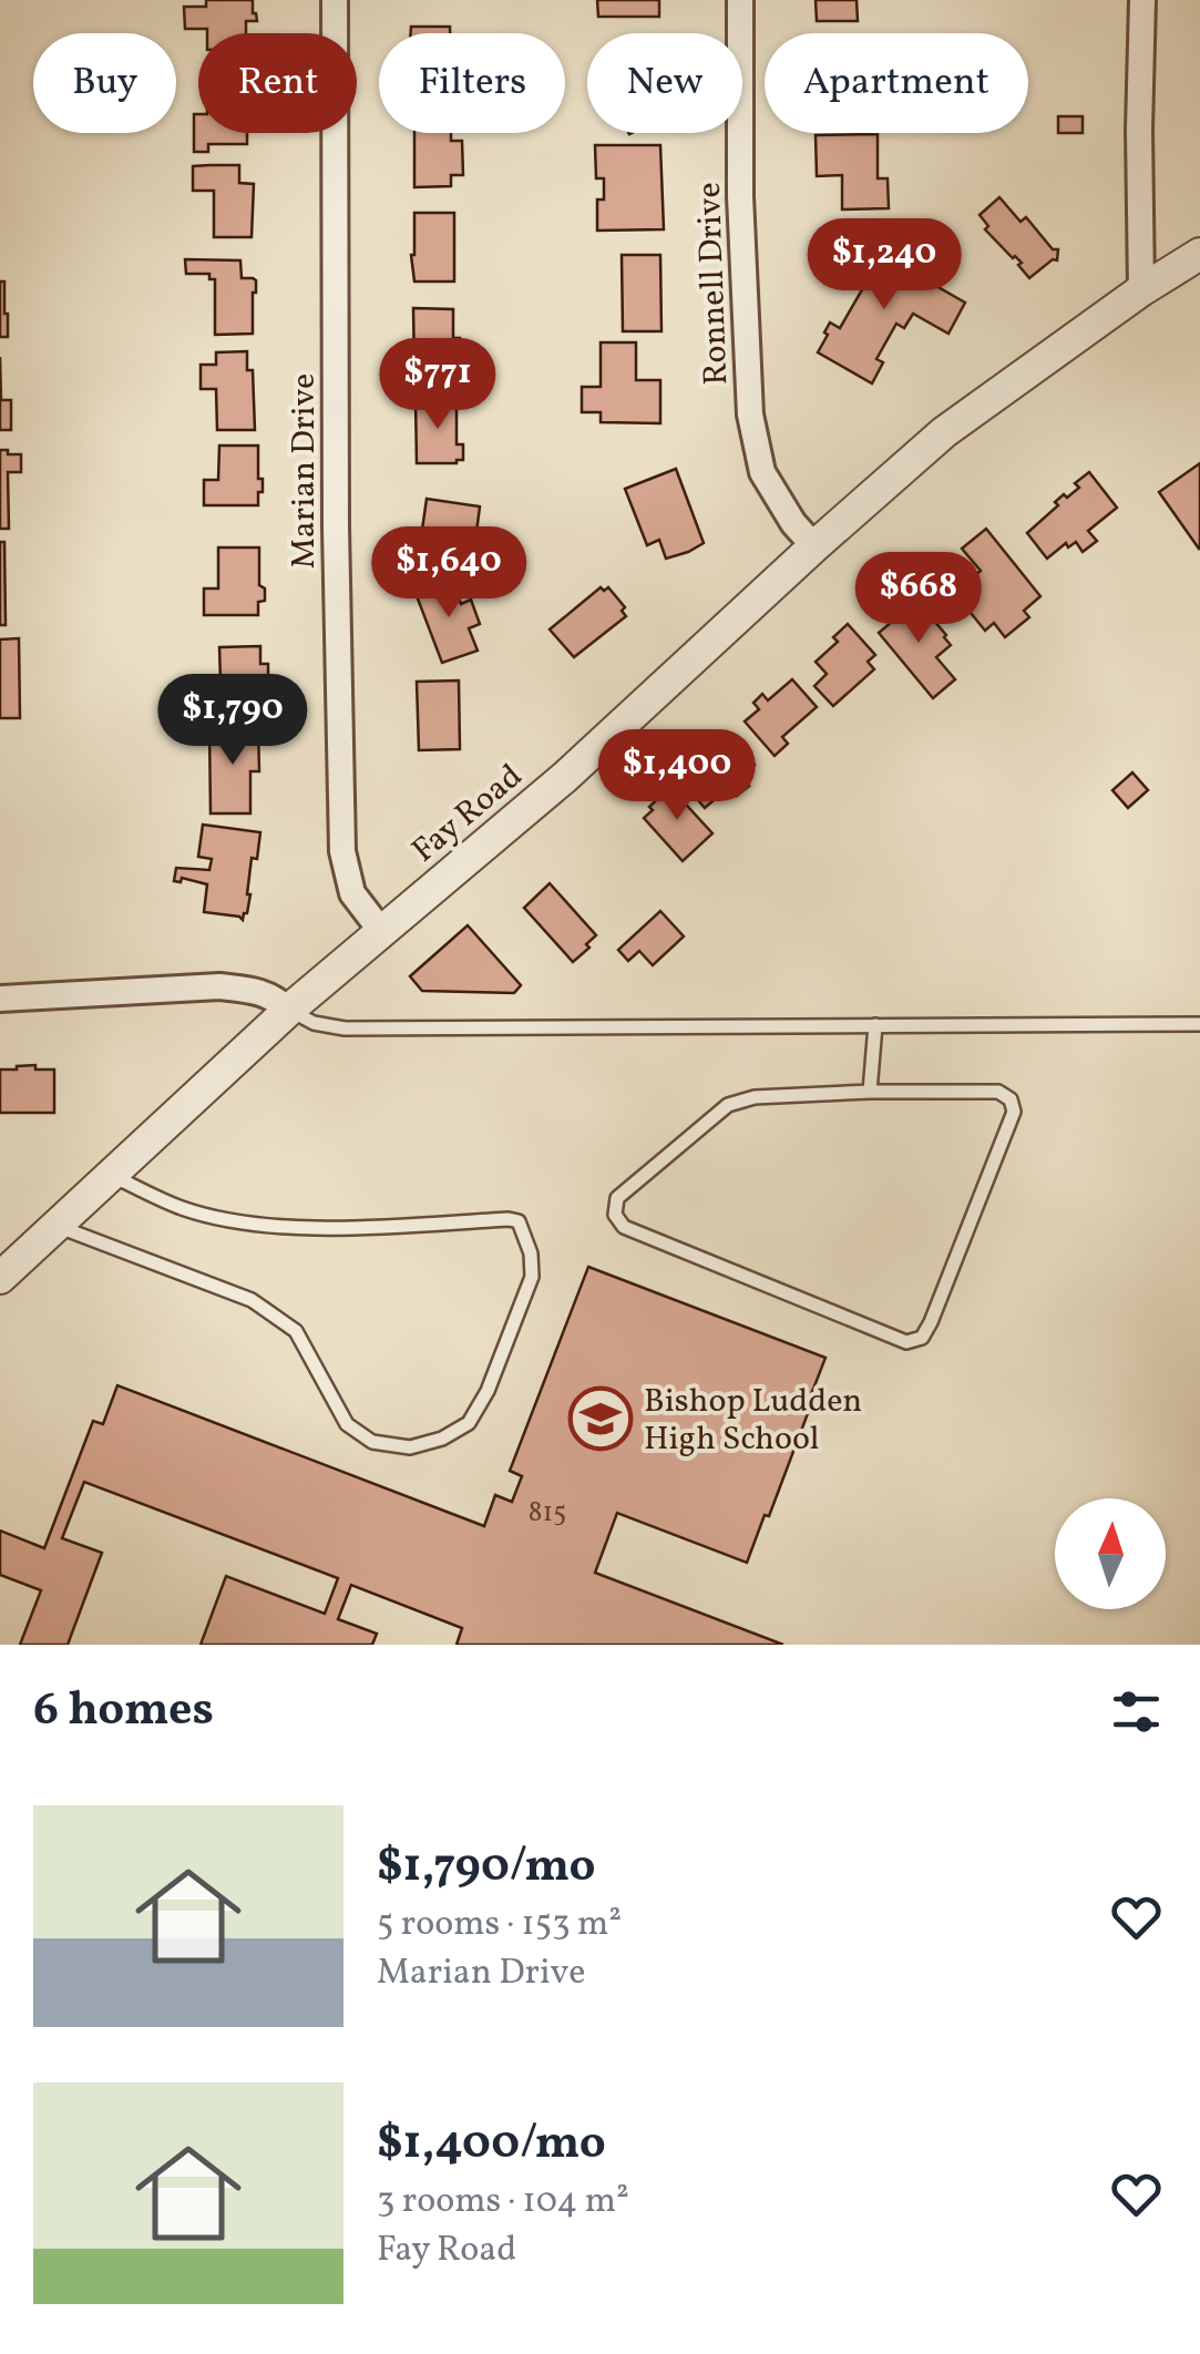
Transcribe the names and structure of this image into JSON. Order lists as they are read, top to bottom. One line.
{"streets":{"street":["Ronnell Drive","Marian Drive","Fay Road"]},"crossings":[["Ronnell Drive","Fay Road"],["Marian Drive","Fay Road"]],"places":{"school or university":["Bishop Ludden High School"]},"house_numbers":["815"],"north":"top","page":{"chip":["Buy","Rent","Filters","New","Apartment"],"price":["$1,240","$771","$1,640","$668","$1,790","$1,400"],"heading":"6 homes","list":[{"name":"$1,790/mo","note":"5 rooms · 153 m² · Marian Drive"},{"name":"$1,400/mo","note":"3 rooms · 104 m² · Fay Road"}]}}
